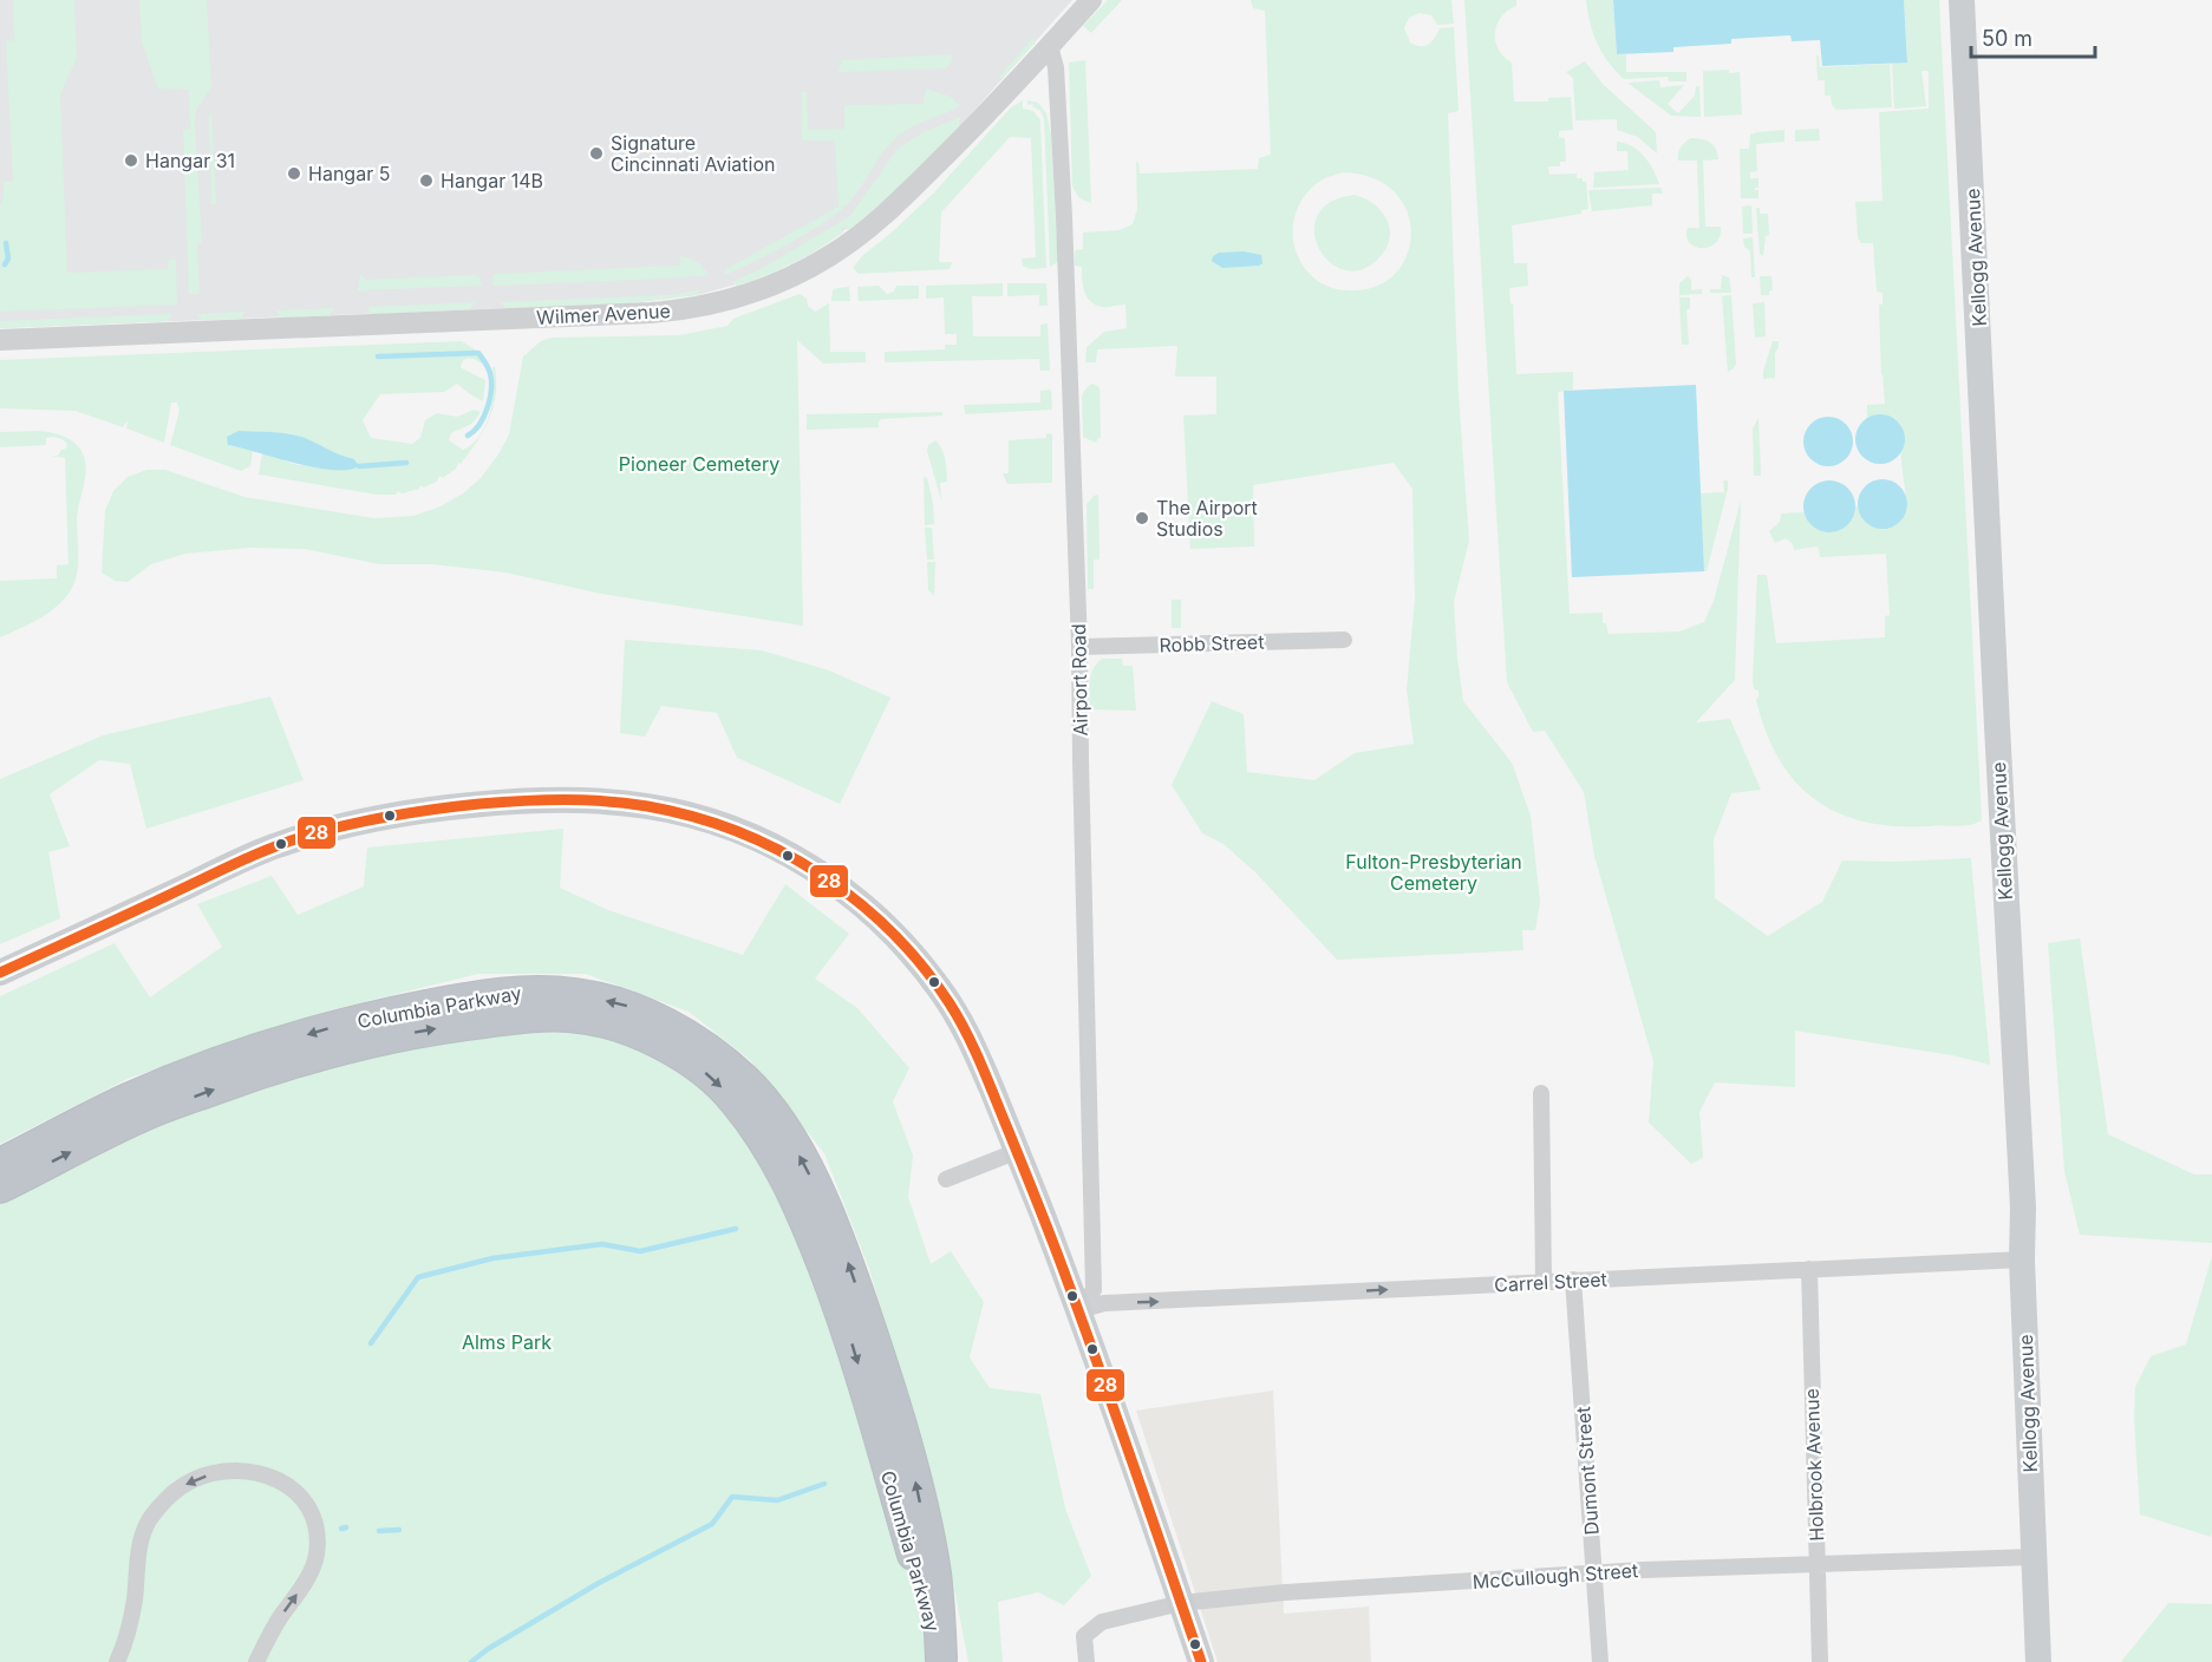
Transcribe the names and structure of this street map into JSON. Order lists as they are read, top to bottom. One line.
{"streets":{"highway":["Columbia Parkway"],"main road":["Kellogg Avenue"],"street":["Wilmer Avenue","Robb Street","Airport Road","Carrel Street","Holbrook Avenue","Dumont Street","McCullough Street"]},"crossings":[["Kellogg Avenue","Carrel Street"],["Kellogg Avenue","McCullough Street"],["Wilmer Avenue","Airport Road"],["Robb Street","Airport Road"],["Airport Road","Carrel Street"],["Carrel Street","Holbrook Avenue"],["Carrel Street","Dumont Street"],["Holbrook Avenue","McCullough Street"],["Dumont Street","McCullough Street"]],"one_way":["Carrel Street"],"parks":["Pioneer Cemetery","Fulton-Presbyterian Cemetery","Alms Park"],"places":["Signature Cincinnati Aviation","Hangar 31","Hangar 5","Hangar 14B","The Airport Studios"],"lines":["transit line 28"],"scale_bar":"50 m"}
